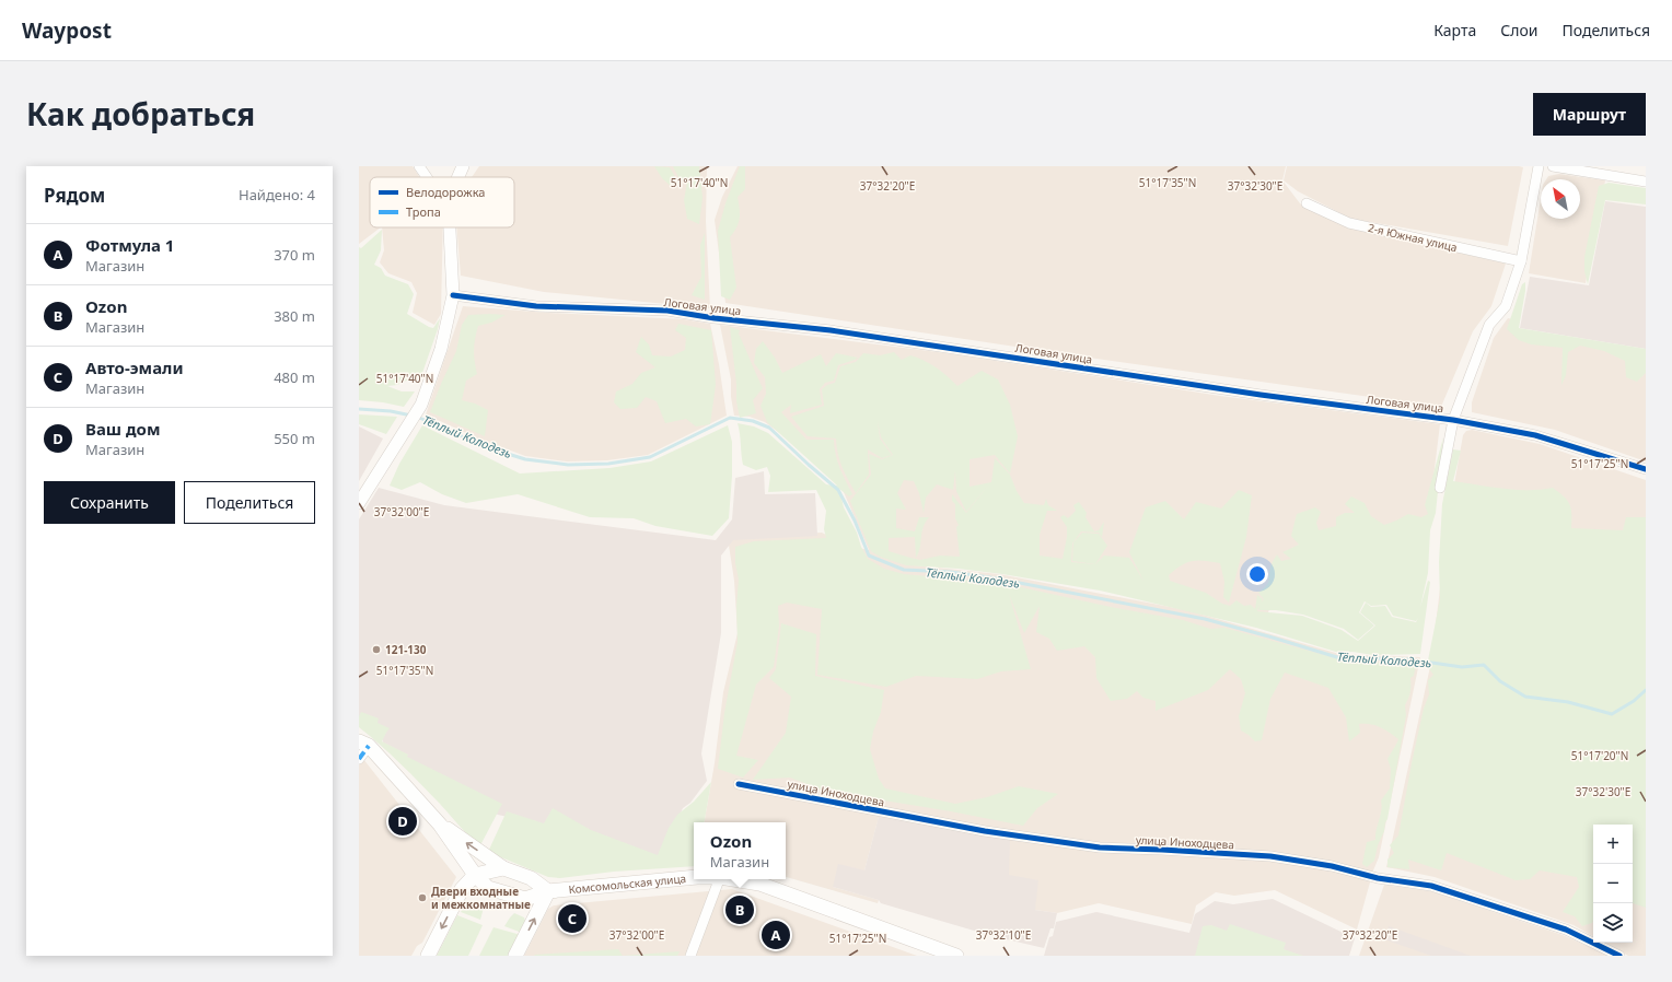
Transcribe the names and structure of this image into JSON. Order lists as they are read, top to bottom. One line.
{"streets":{"main road":["Комсомольская улица"],"street":["2-я Южная улица","Логовая улица","улица Иноходцева"]},"water":["Тёплый Колодезь"],"places":["121-130","Двери входные и межкомнатные"],"legend":["Велодорожка","Тропа"],"north":"top left","page":{"header":"Waypost","nav":["Карта","Слои","Поделиться"],"title":"Как добраться","buttons":["Маршрут",["Сохранить","Поделиться"]],"heading":["Рядом","Найдено: 4"],"list":[{"mark":"A","name":"Фотмула 1","note":"Магазин","value":"370 m"},{"mark":"B","name":"Ozon","note":"Магазин","value":"380 m"},{"mark":"C","name":"Авто-эмали","note":"Магазин","value":"480 m"},{"mark":"D","name":"Ваш дом","note":"Магазин","value":"550 m"}],"pins":["D","B","C","A"],"popup":["Ozon","Магазин"],"map_buttons":["+","−"]},"coordinates":["51°17'40\"N","51°17'35\"N","37°32'20\"E","37°32'30\"E","51°17'25\"N","37°32'00\"E","51°17'20\"N","37°32'10\"E"]}
